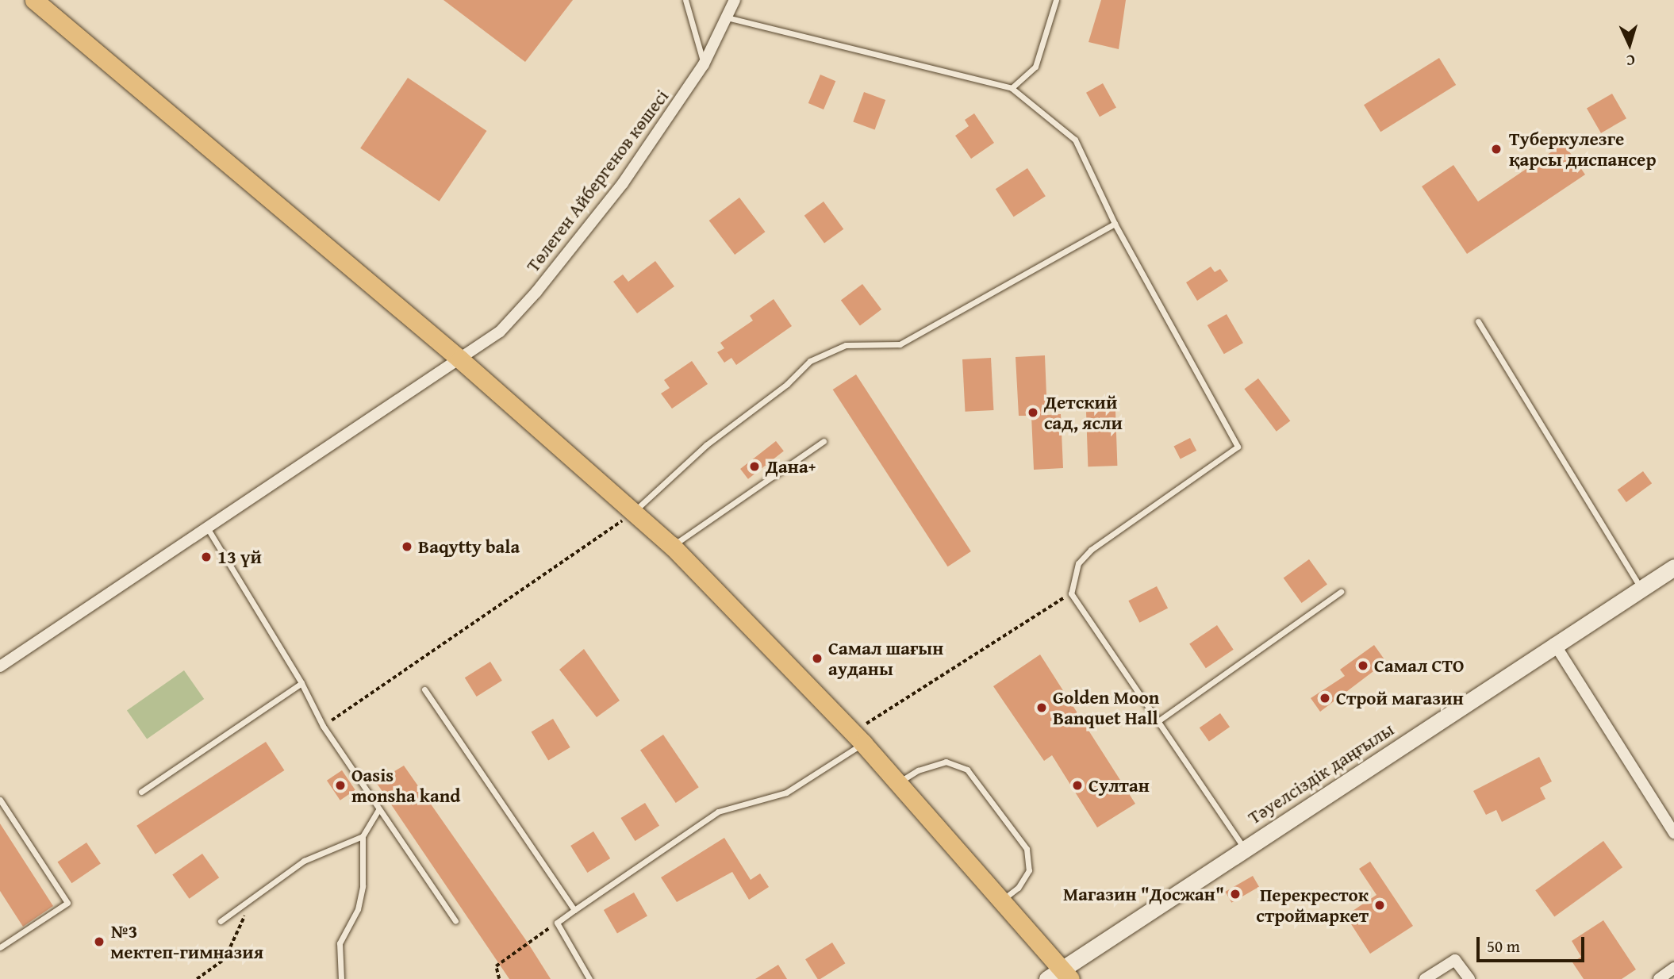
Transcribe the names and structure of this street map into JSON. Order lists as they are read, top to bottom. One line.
{"streets":{"street":["Төлеген Айбергенов көшесі","Тәуелсіздік даңғылы"]},"places":["Туберкулезге қарсы диспансер","Детский сад, ясли","Дана+","Baqytty bala","13 үй","Самал шағын ауданы","Самал СТО","Строй магазин","Golden Moon Banquet Hall","Oasis monsha kand","Султан","Магазин \"Досжан\"","Перекресток строймаркет","№3 мектеп-гимназия"],"scale_bar":"50 m","north":"bottom"}
